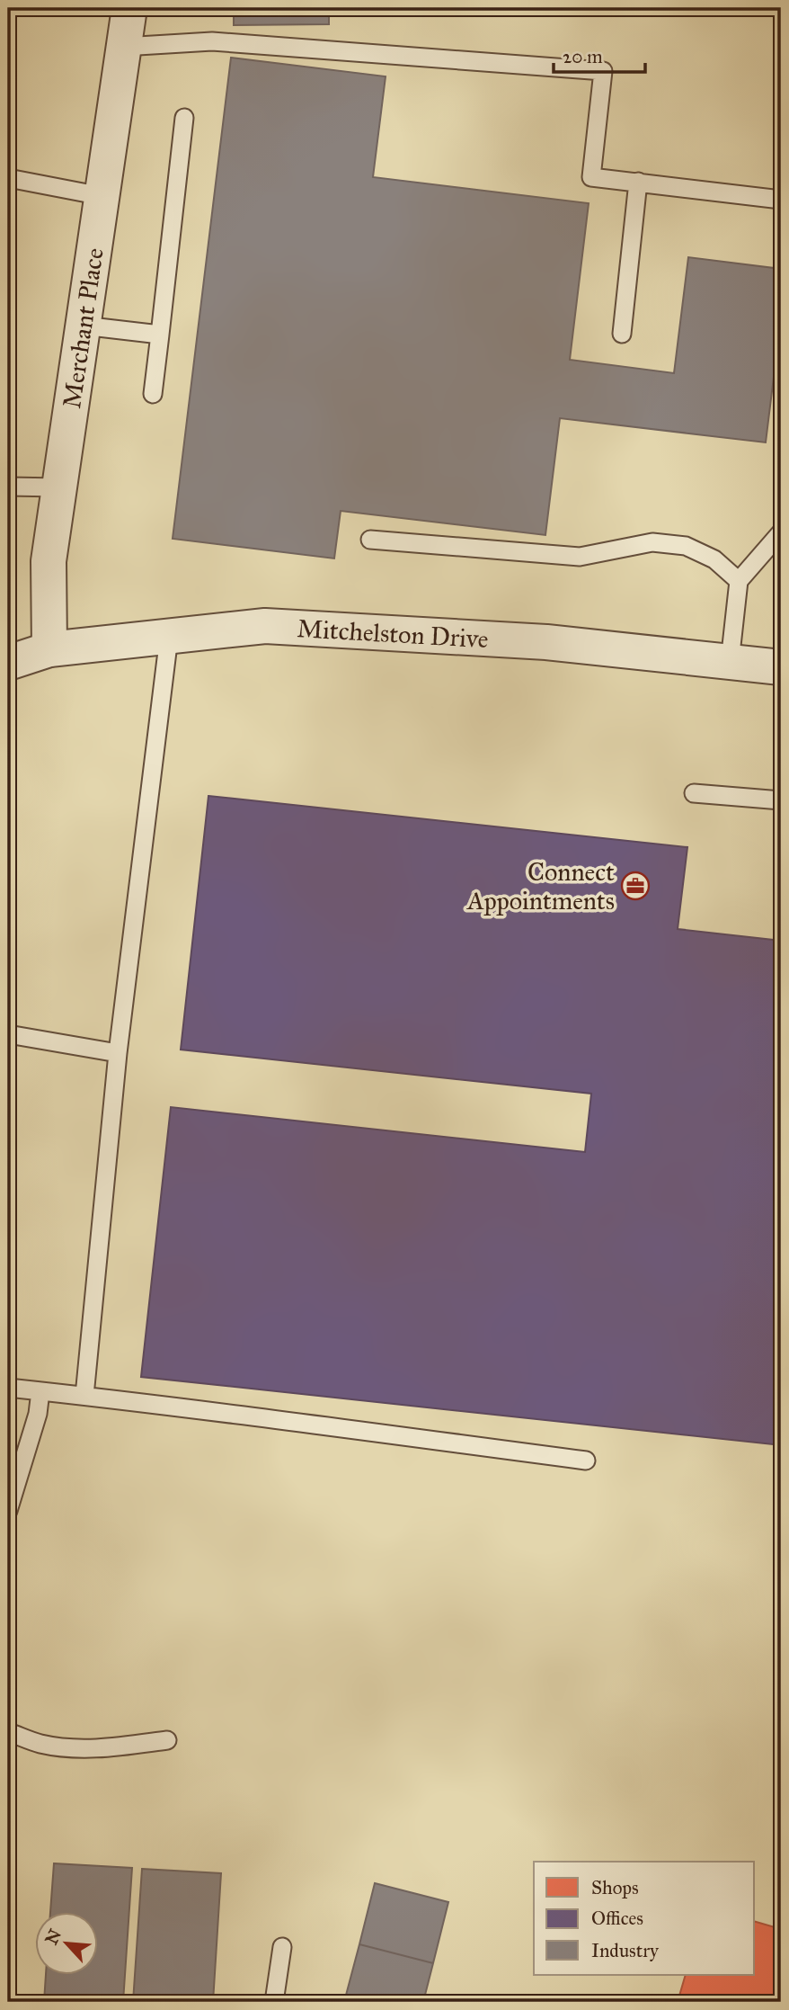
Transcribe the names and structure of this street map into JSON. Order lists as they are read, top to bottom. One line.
{"streets":{"street":["Merchant Place","Mitchelston Drive"]},"crossings":[["Merchant Place","Mitchelston Drive"]],"places":{"office":["Connect Appointments"]},"legend":["Shops","Offices","Industry"],"scale_bar":"20 m","north":"top left"}
